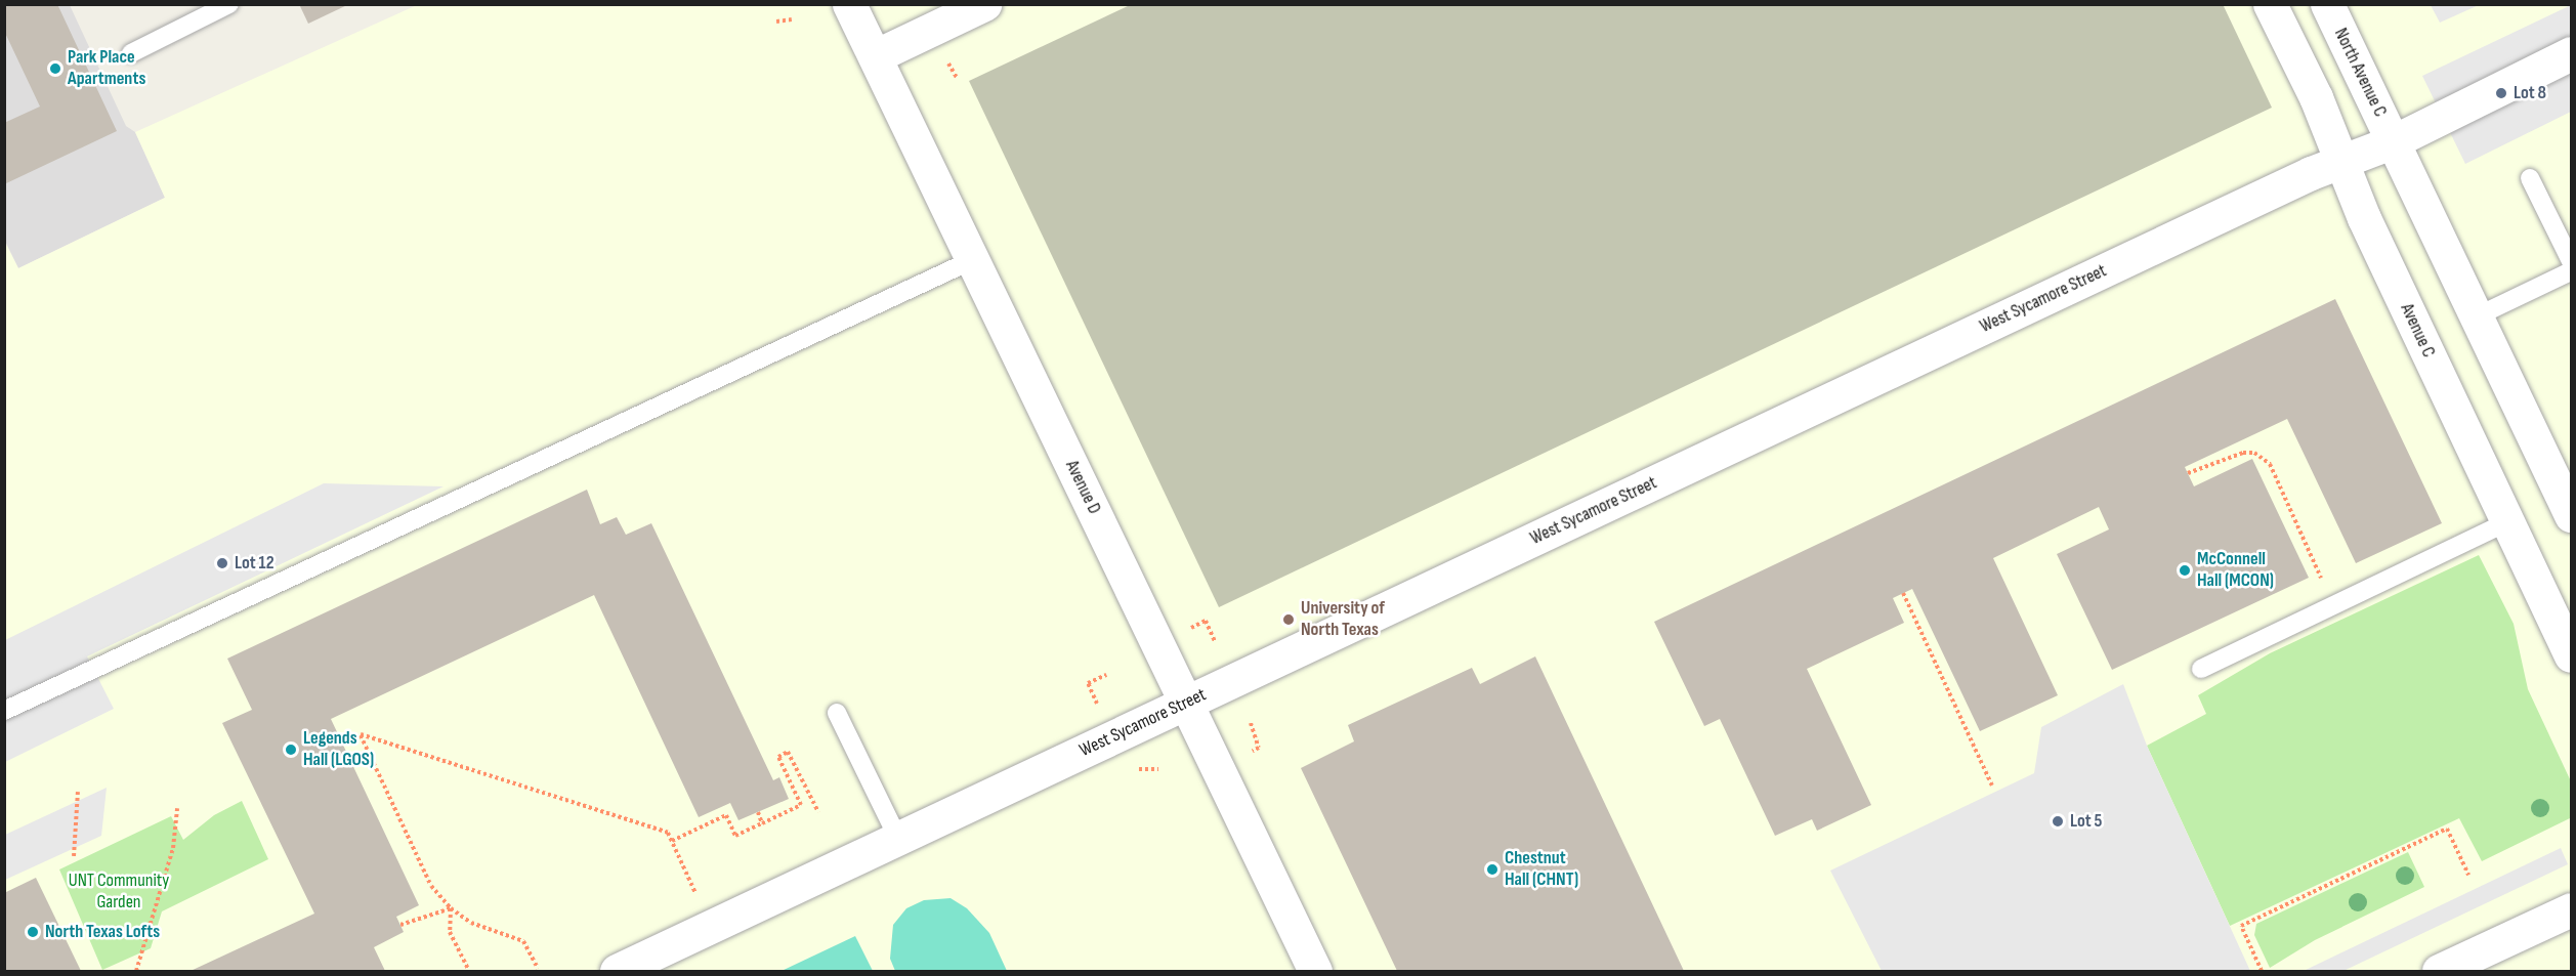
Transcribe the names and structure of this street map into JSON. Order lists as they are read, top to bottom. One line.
{"streets":{"street":["North Avenue C","West Sycamore Street","Avenue C","Avenue D"]},"crossings":[["North Avenue C","West Sycamore Street"],["West Sycamore Street","Avenue C"],["West Sycamore Street","Avenue D"]],"parks":["UNT Community Garden"],"places":["Park Place Apartments","Lot 8","Lot 12","McConnell Hall (MCON)","University of North Texas","Legends Hall (LGOS)","Lot 5","Chestnut Hall (CHNT)","North Texas Lofts"]}
